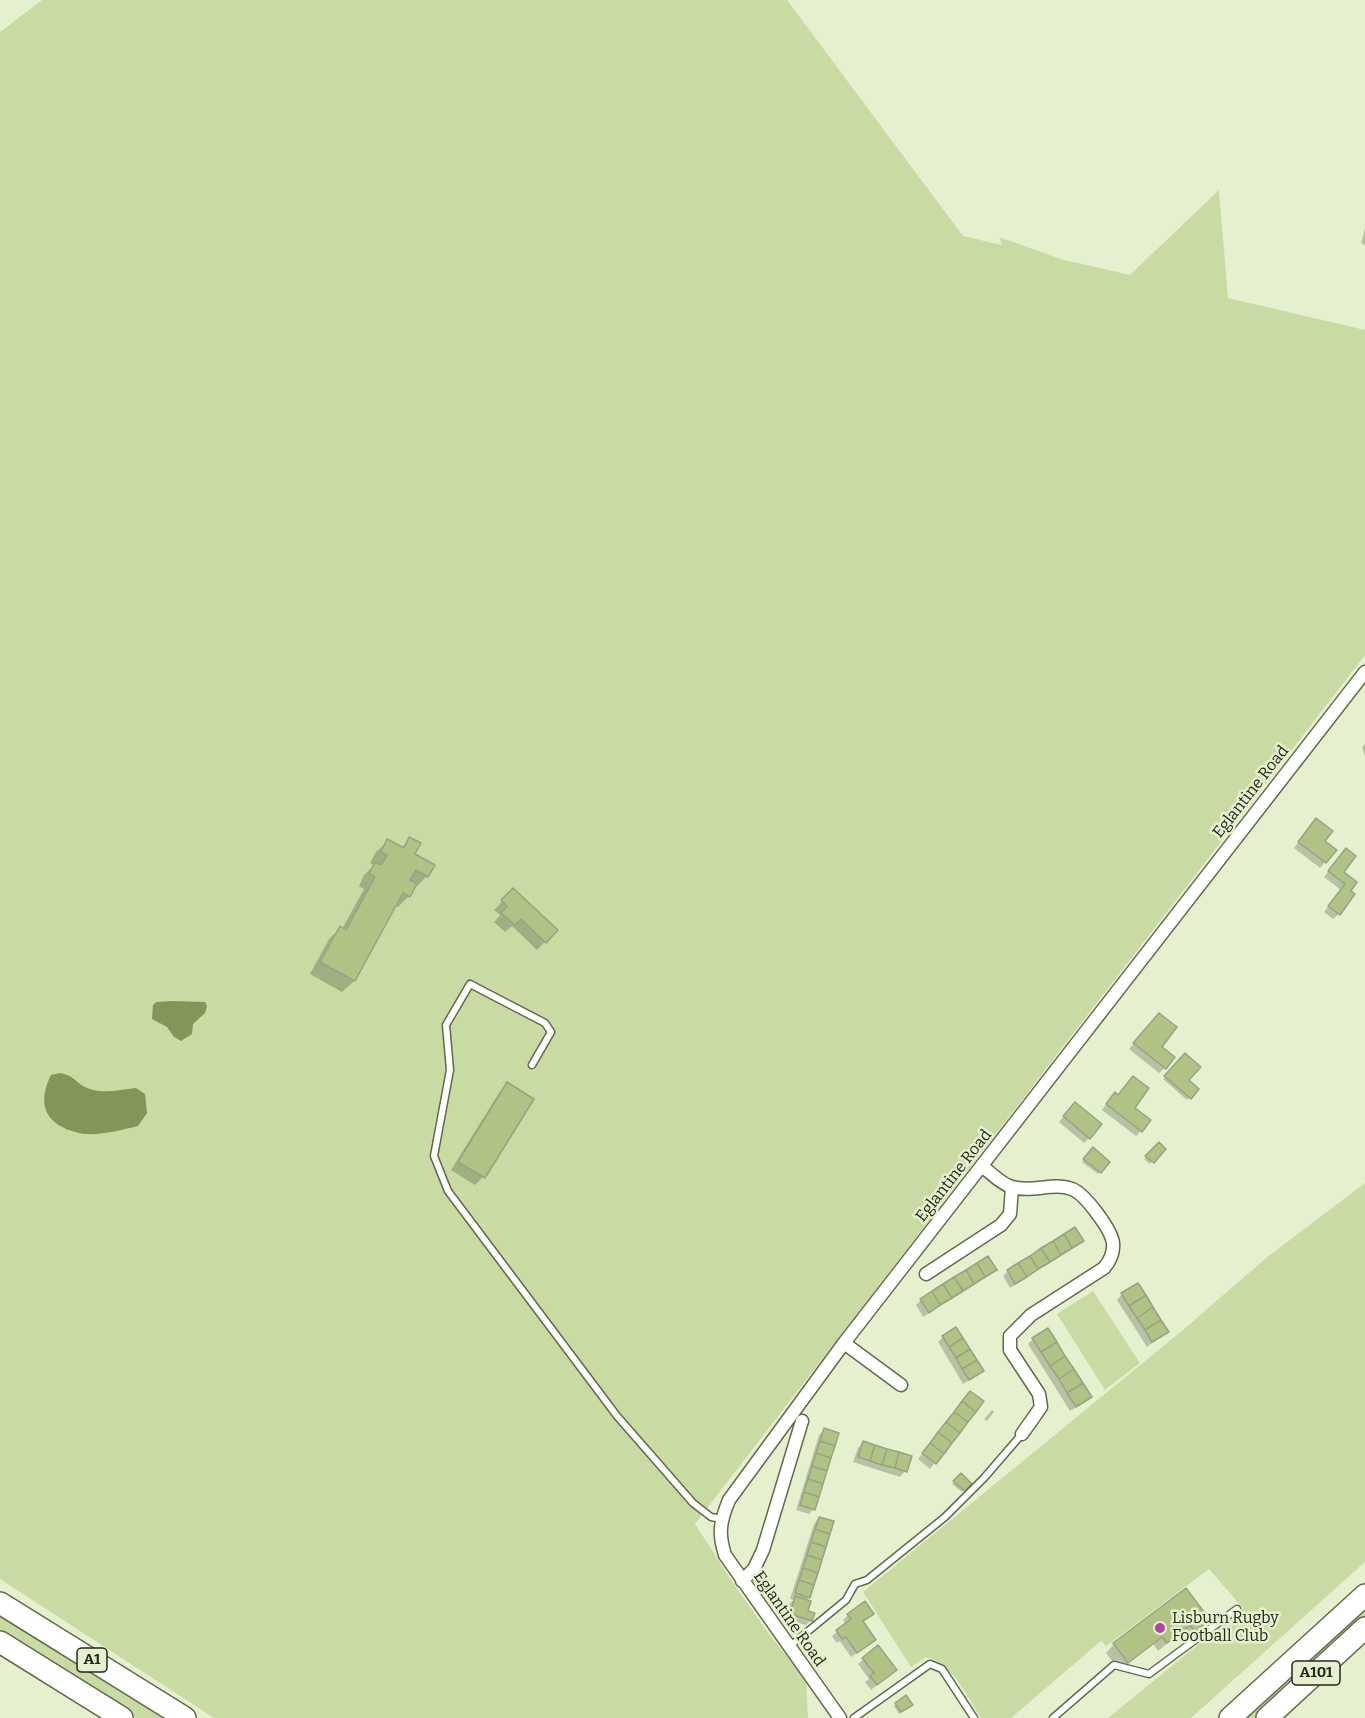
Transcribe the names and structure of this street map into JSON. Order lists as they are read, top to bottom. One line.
{"streets":{"highway":["A1","A101"],"street":["Eglantine Road"]},"places":["Lisburn Rugby Football Club"]}
